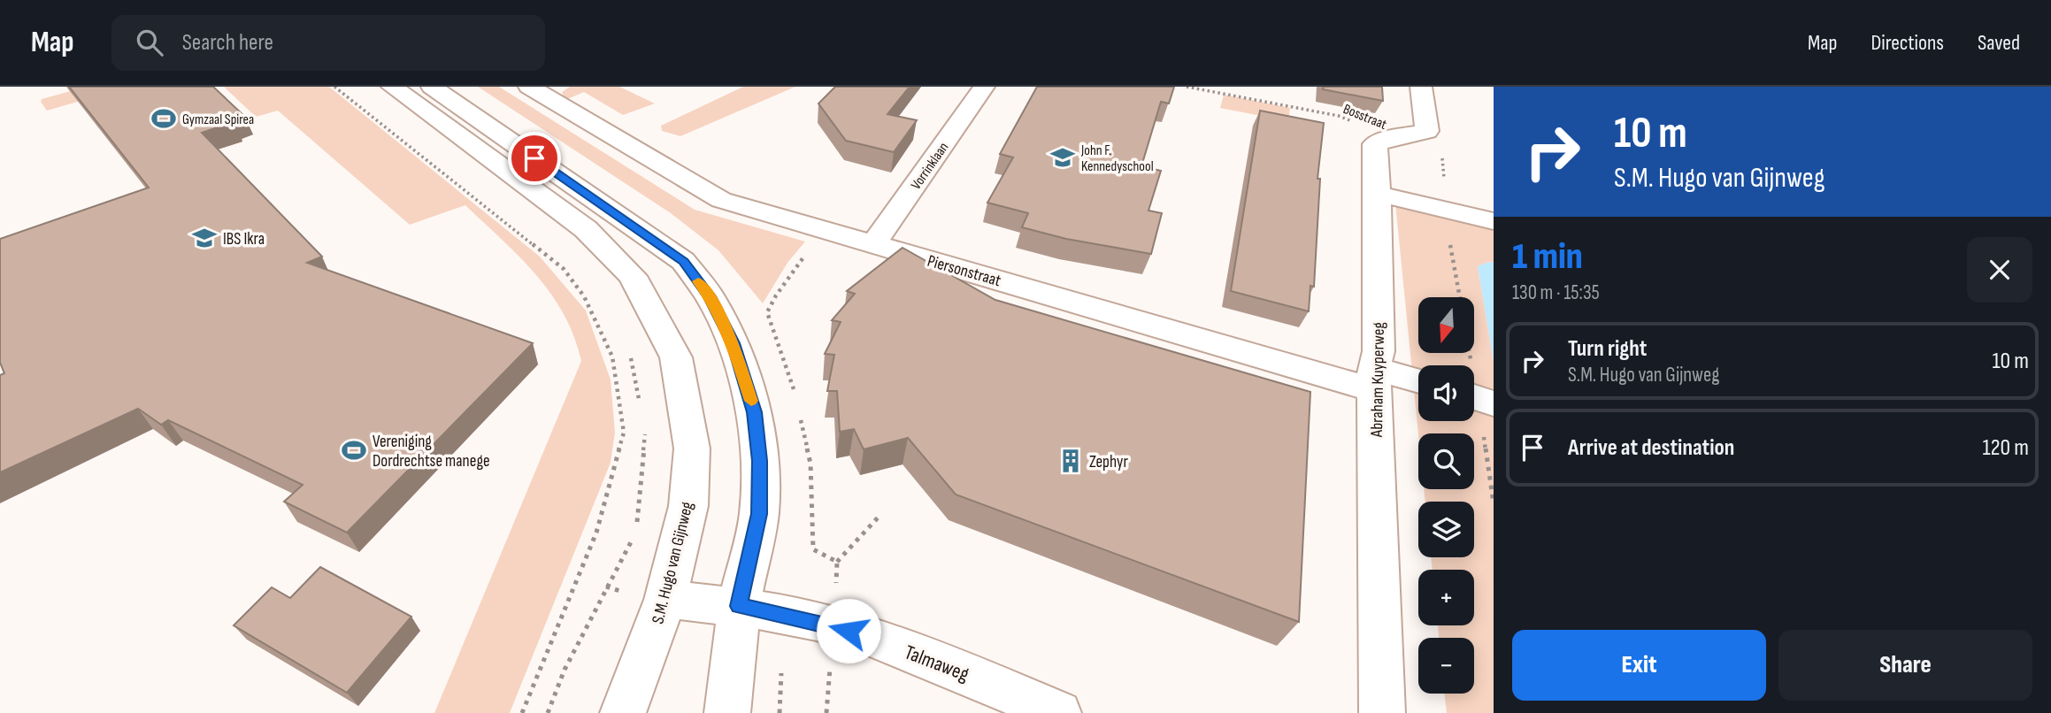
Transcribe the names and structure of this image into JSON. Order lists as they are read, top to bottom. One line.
{"streets":{"street":["Vorrinklaan","Piersonstraat","Abraham Kuyperweg","S.M. Hugo van Gijnweg","Talmaweg"],"path":["Bosstraat"]},"crossings":[["Bosstraat","Abraham Kuyperweg"],["Vorrinklaan","Piersonstraat"],["Piersonstraat","Abraham Kuyperweg"],["S.M. Hugo van Gijnweg","Talmaweg"]],"places":{"sports":["Gymzaal Spirea","Vereniging Dordrechtse manege"],"school or university":["John F. Kennedyschool","IBS Ikra"],"building":["Zephyr"]},"north":"bottom","page":{"header":"Map","search":"Search here","nav":["Map","Directions","Saved"],"turn":["10 m","S.M. Hugo van Gijnweg"],"heading":["1 min","130 m · 15:35"],"map_buttons":["+","−"],"list":[{"name":"Turn right","note":"S.M. Hugo van Gijnweg","value":"10 m"},{"name":"Arrive at destination","value":"120 m"}],"buttons":["Exit","Share"]}}
